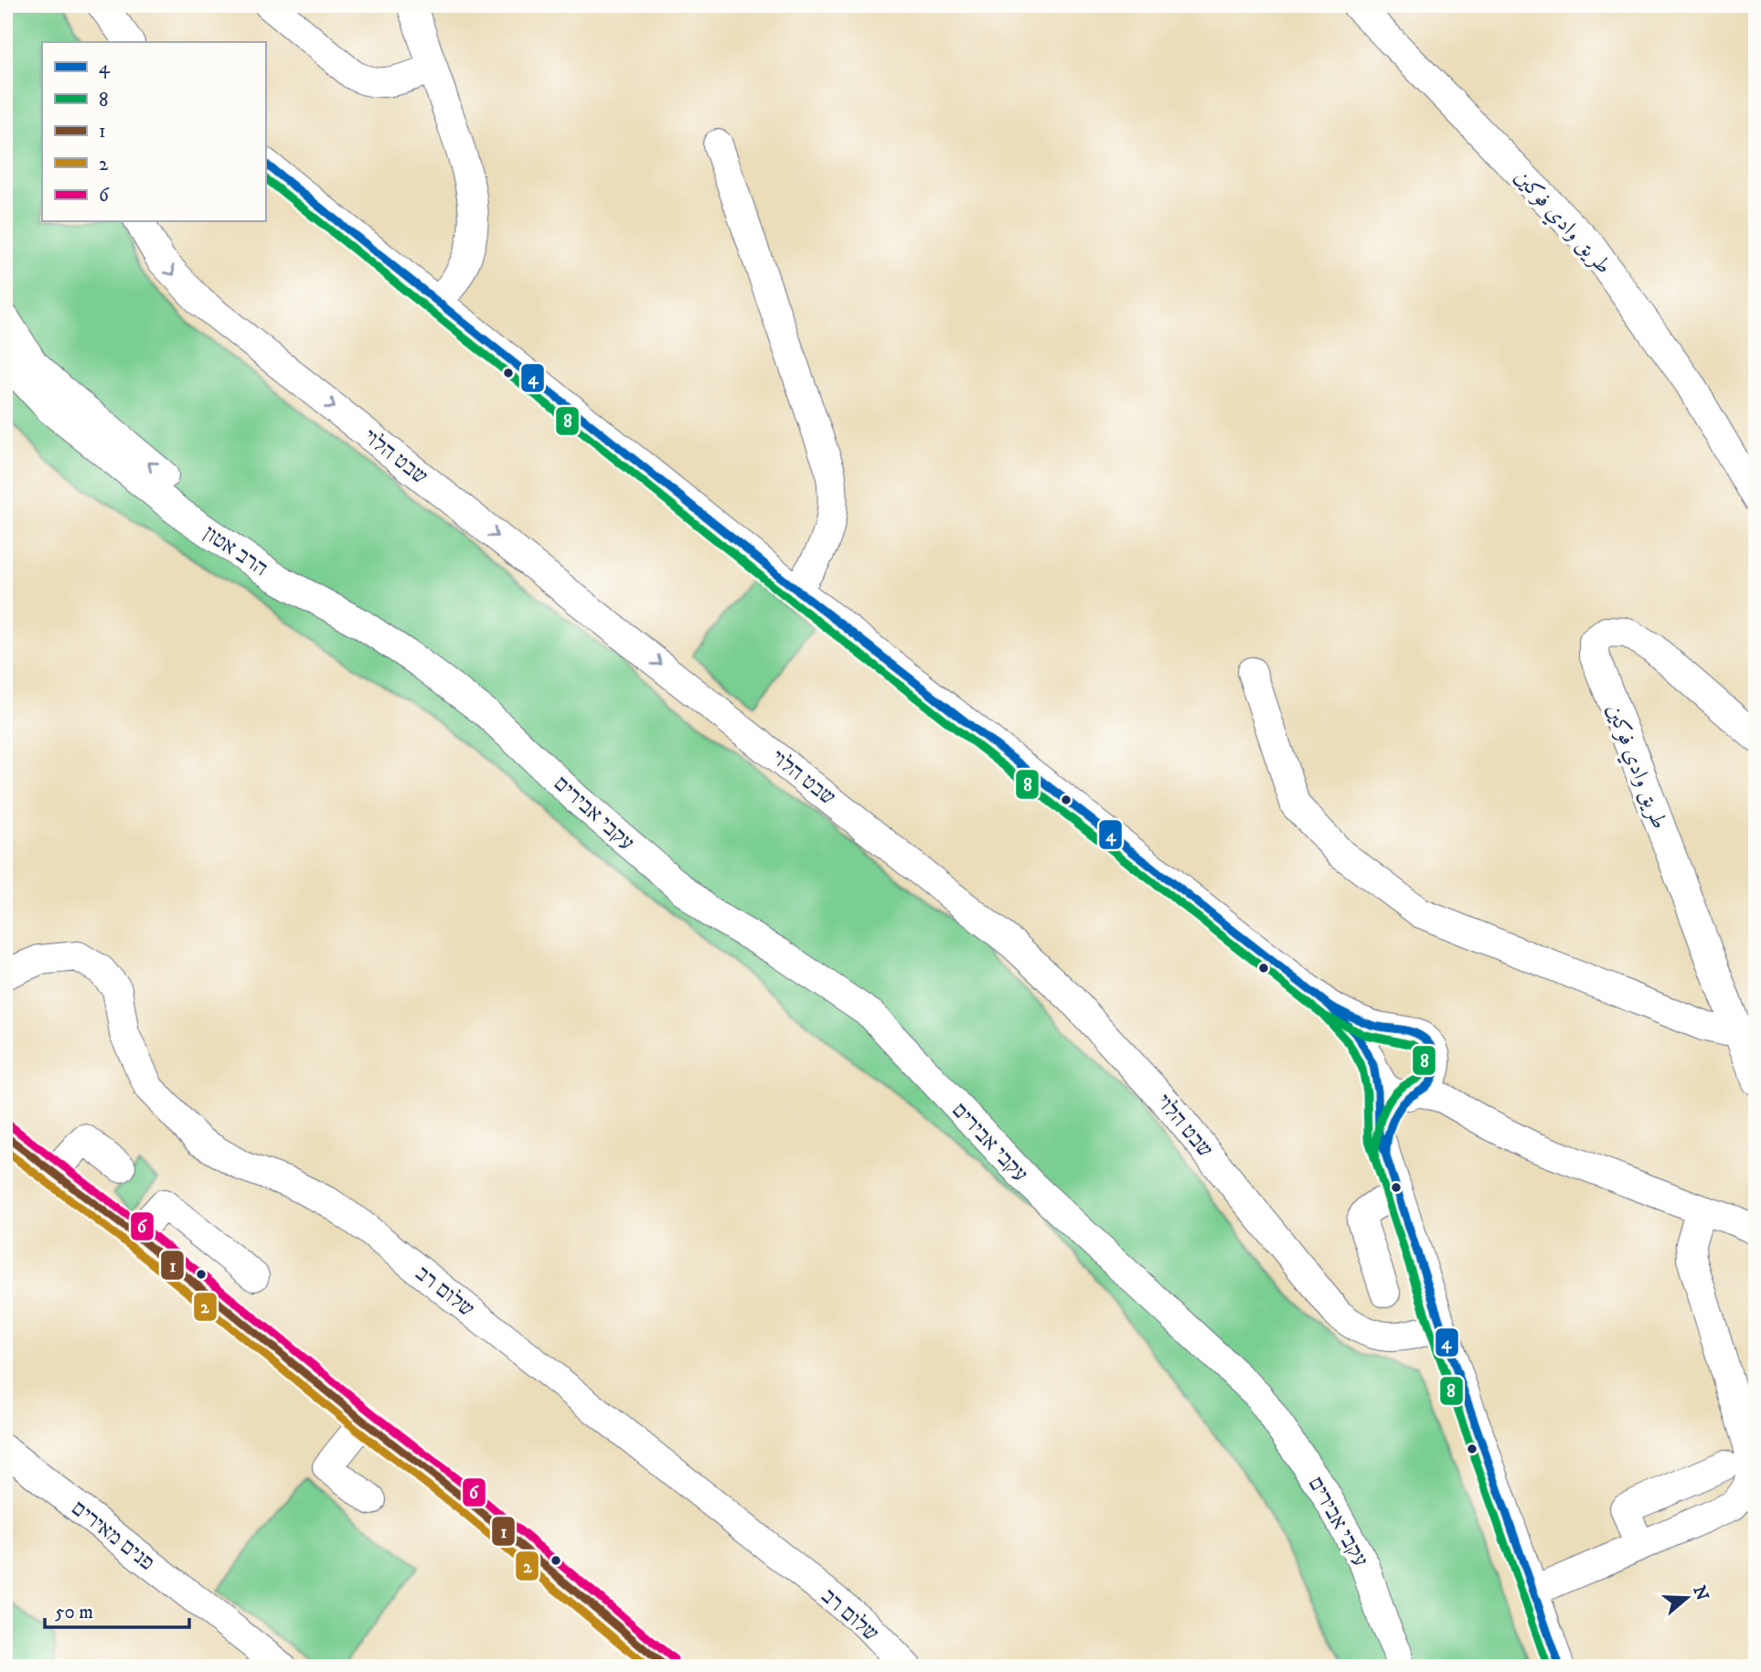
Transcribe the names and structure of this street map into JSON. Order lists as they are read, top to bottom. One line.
{"streets":{"street":["طريق وادي فوکين","שבט הלוי","הרב אטון","עקבי אבירים","שלום רב","פנים מאירים"]},"crossings":[["הרב אטון","עקבי אבירים"]],"lines":["transit line 4","transit line 8","transit line 6","transit line 1","transit line 2"],"legend":["4","8","1","2","6"],"scale_bar":"50 m","north":"right"}
